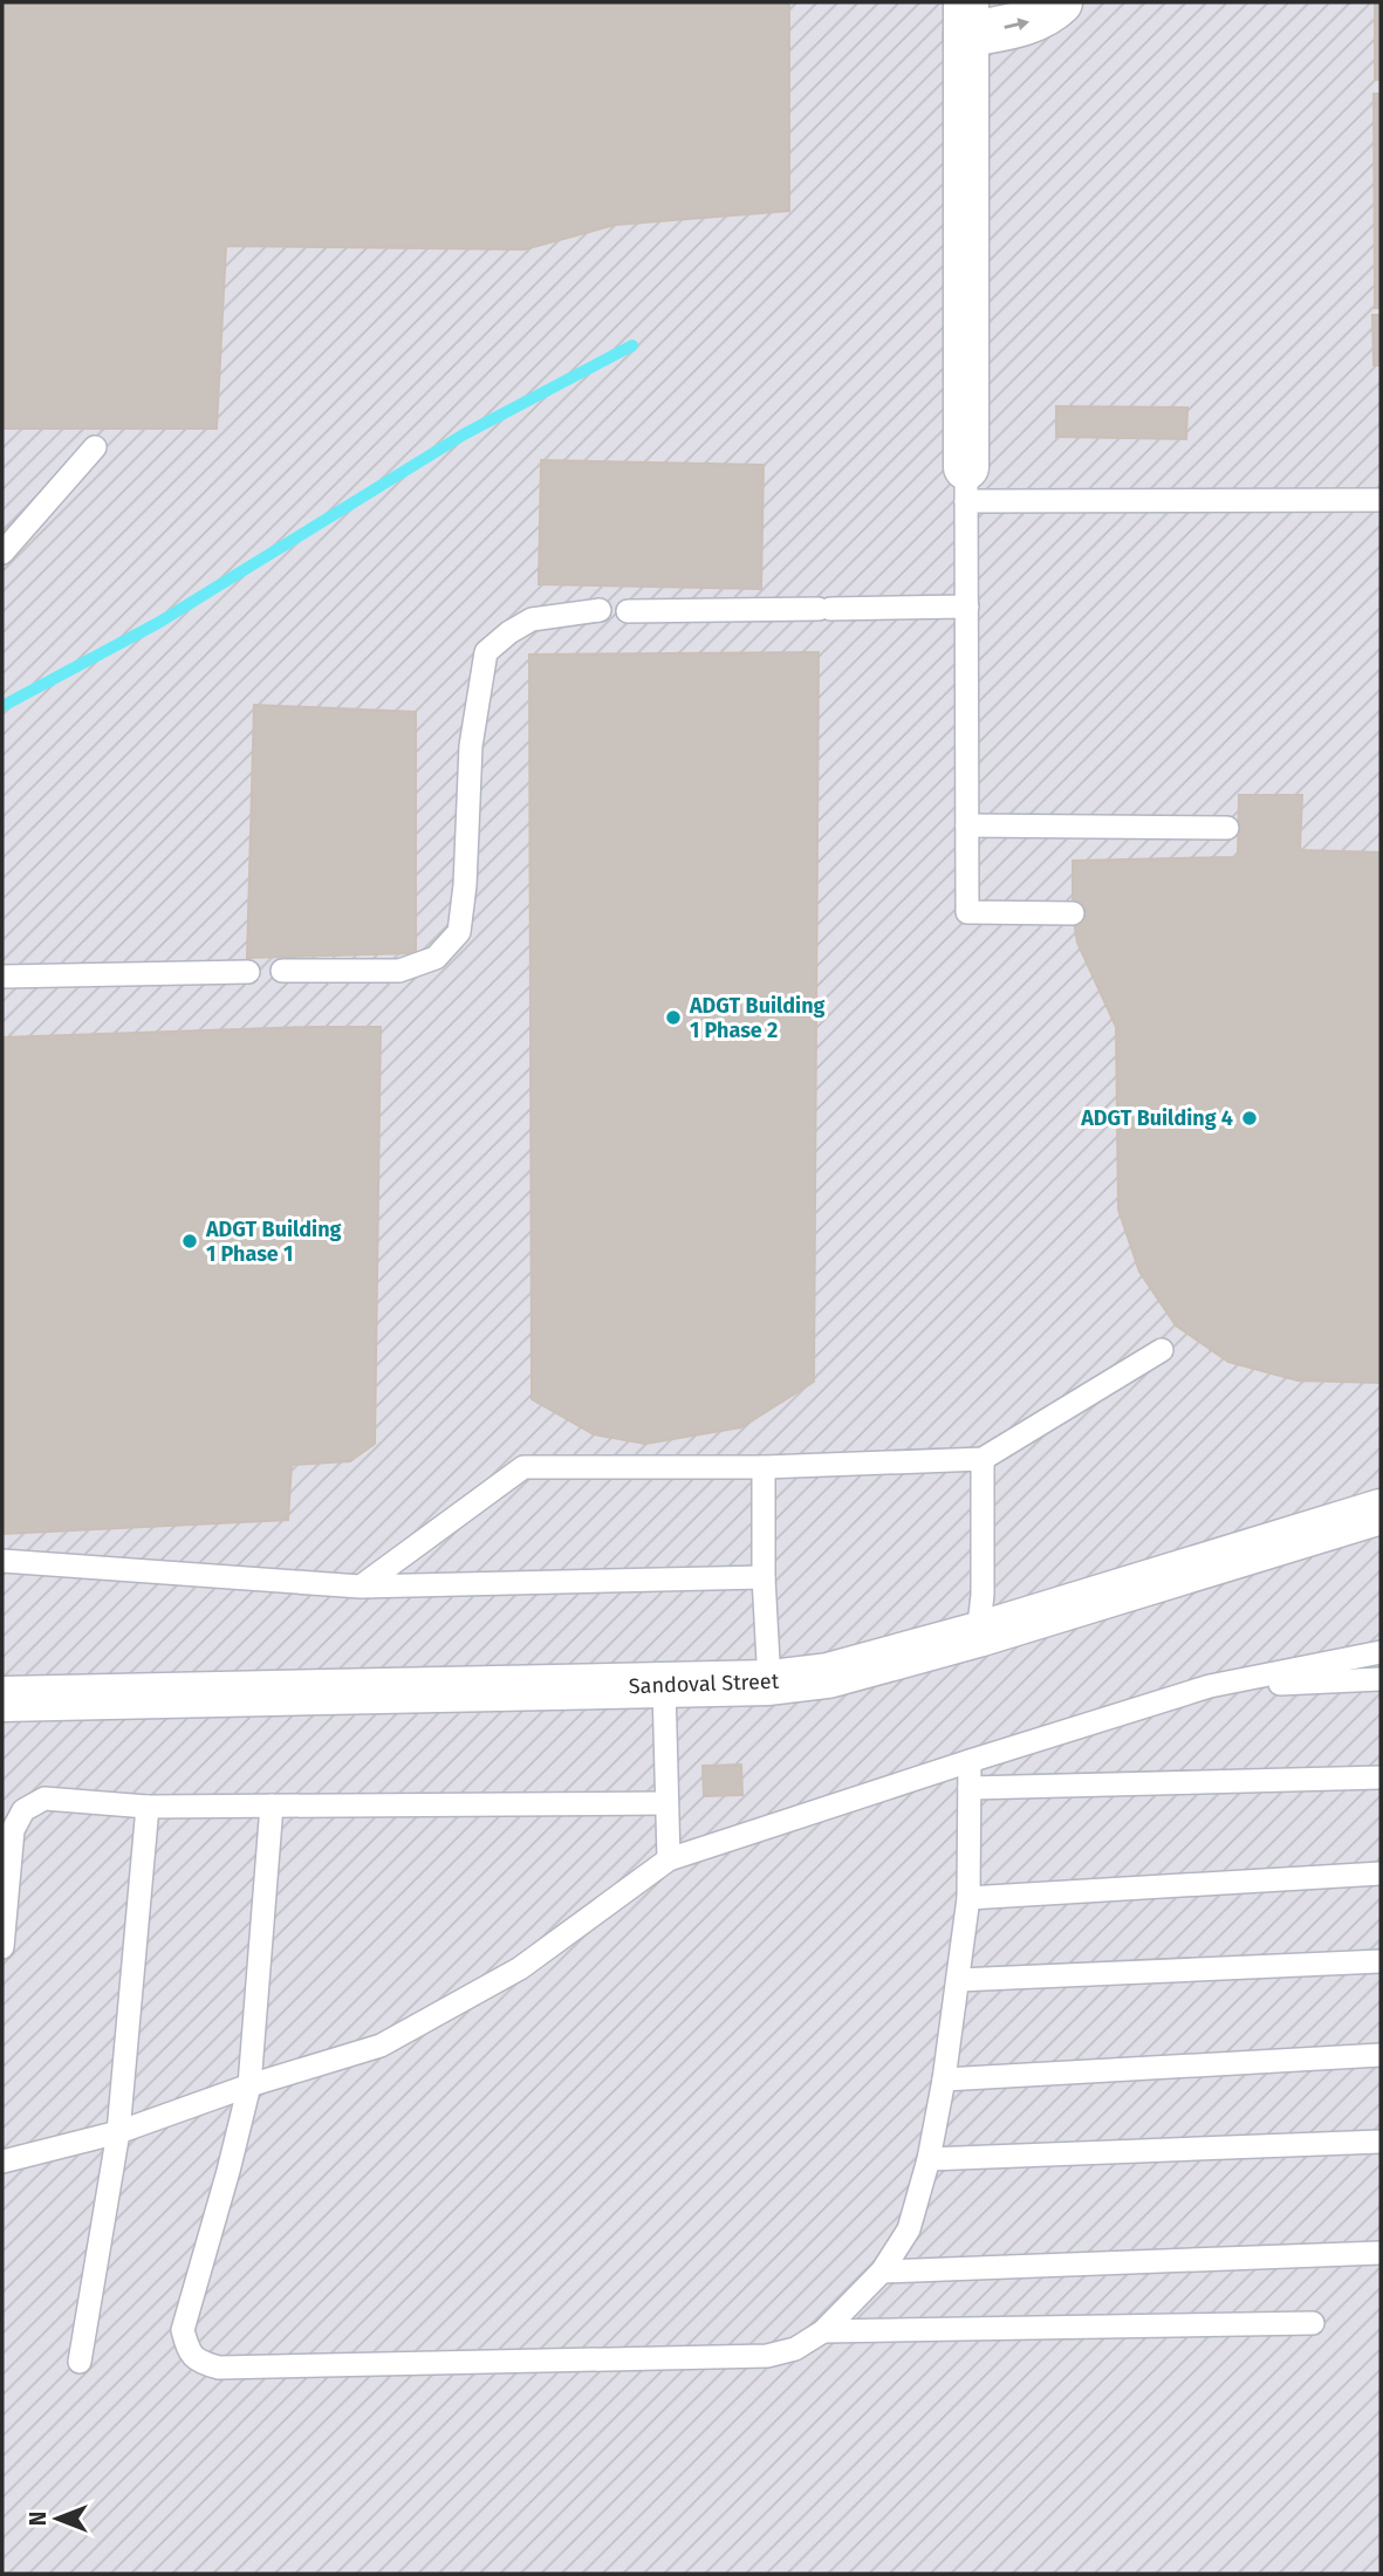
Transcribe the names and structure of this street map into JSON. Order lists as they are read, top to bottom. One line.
{"streets":{"street":["Sandoval Street"]},"places":["ADGT Building 1 Phase 2","ADGT Building 4","ADGT Building 1 Phase 1"],"north":"left"}
